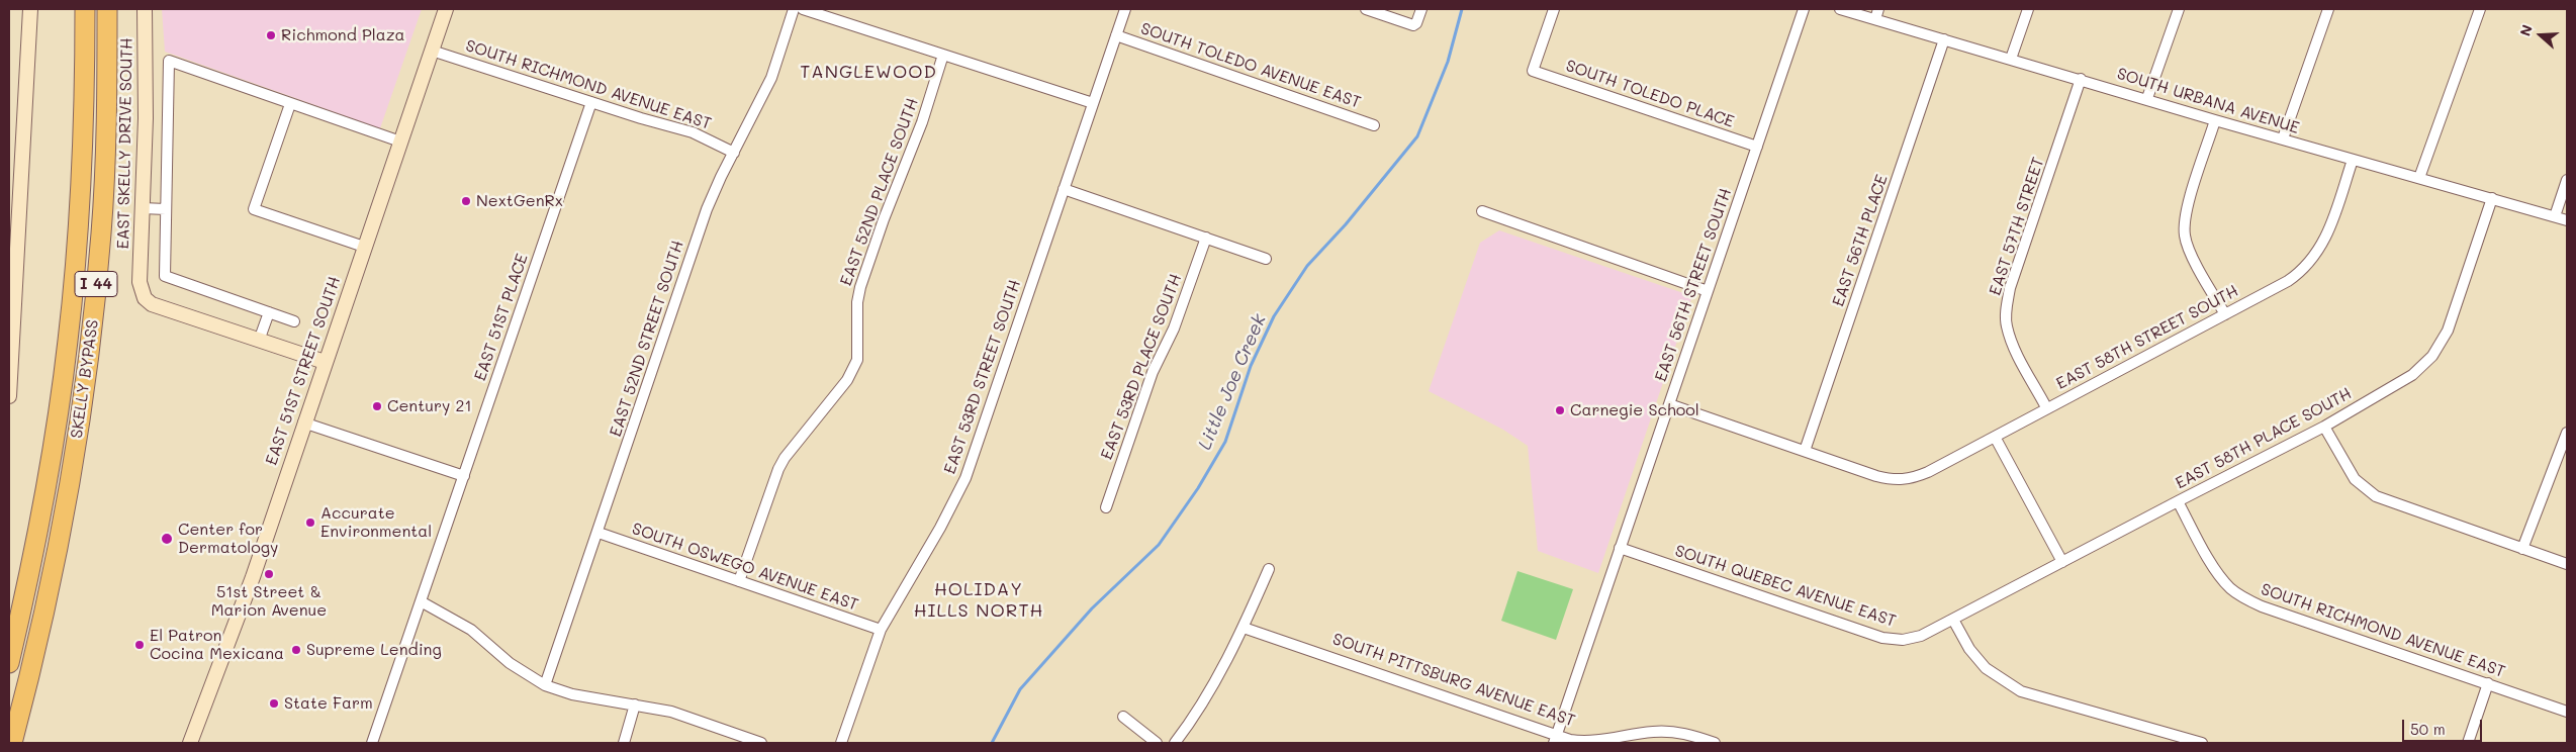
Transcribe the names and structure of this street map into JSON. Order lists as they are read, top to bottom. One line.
{"streets":{"highway":["I 44","SKELLY BYPASS"],"main road":["EAST SKELLY DRIVE SOUTH","EAST 51ST STREET SOUTH"],"street":["SOUTH TOLEDO AVENUE EAST","SOUTH RICHMOND AVENUE EAST","SOUTH TOLEDO PLACE","SOUTH URBANA AVENUE","EAST 52ND PLACE SOUTH","EAST 57TH STREET","EAST 56TH PLACE","EAST 56TH STREET SOUTH","EAST 51ST PLACE","EAST 58TH STREET SOUTH","EAST 52ND STREET SOUTH","EAST 53RD PLACE SOUTH","EAST 53RD STREET SOUTH","EAST 58TH PLACE SOUTH","SOUTH OSWEGO AVENUE EAST","SOUTH QUEBEC AVENUE EAST","SOUTH PITTSBURG AVENUE EAST"]},"crossings":[["SOUTH TOLEDO AVENUE EAST","EAST 53RD STREET SOUTH"],["SOUTH RICHMOND AVENUE EAST","EAST 51ST PLACE"],["SOUTH RICHMOND AVENUE EAST","EAST 52ND STREET SOUTH"],["SOUTH RICHMOND AVENUE EAST","EAST 51ST STREET SOUTH"],["SOUTH RICHMOND AVENUE EAST","EAST 58TH PLACE SOUTH"],["SOUTH TOLEDO PLACE","EAST 56TH STREET SOUTH"],["SOUTH URBANA AVENUE","EAST 57TH STREET"],["SOUTH URBANA AVENUE","EAST 56TH PLACE"],["SOUTH URBANA AVENUE","EAST 58TH STREET SOUTH"],["SOUTH URBANA AVENUE","EAST 58TH PLACE SOUTH"],["EAST 52ND PLACE SOUTH","SOUTH OSWEGO AVENUE EAST"],["EAST 57TH STREET","EAST 58TH STREET SOUTH"],["EAST 56TH PLACE","EAST 58TH STREET SOUTH"],["EAST 56TH STREET SOUTH","SOUTH QUEBEC AVENUE EAST"],["EAST 56TH STREET SOUTH","SOUTH PITTSBURG AVENUE EAST"],["EAST 52ND STREET SOUTH","SOUTH OSWEGO AVENUE EAST"],["EAST 53RD STREET SOUTH","SOUTH OSWEGO AVENUE EAST"],["EAST 58TH PLACE SOUTH","SOUTH QUEBEC AVENUE EAST"]],"districts":["TANGLEWOOD","HOLIDAY HILLS NORTH"],"water":["Little Joe Creek"],"places":["Richmond Plaza","NextGenRx","Century 21","Carnegie School","Accurate Environmental","Center for Dermatology","51st Street & Marion Avenue","El Patron Cocina Mexicana","Supreme Lending","State Farm"],"scale_bar":"50 m","north":"left"}
